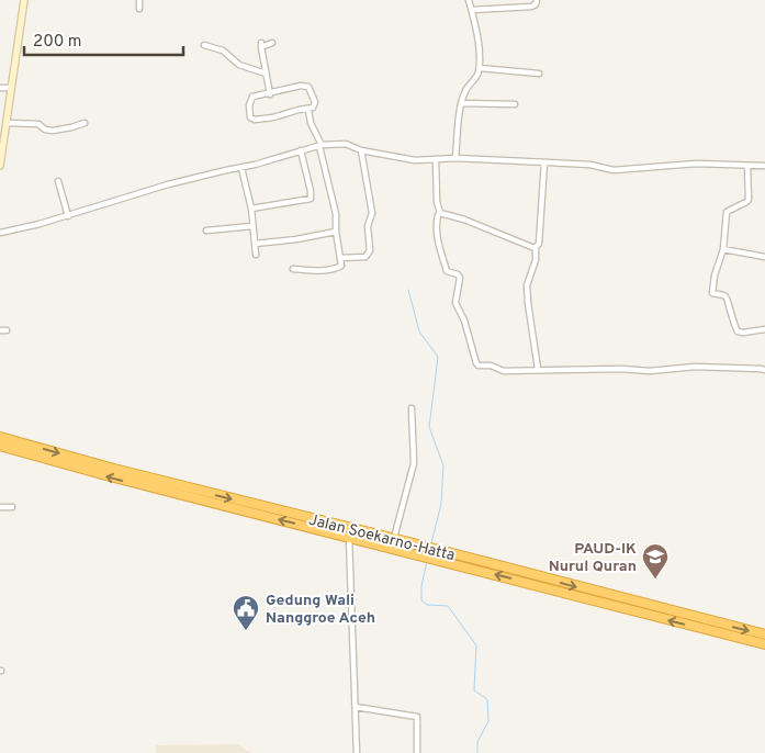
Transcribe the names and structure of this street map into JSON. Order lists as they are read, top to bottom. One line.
{"streets":{"highway":["Jalan Soekarno-Hatta"]},"places":{"school or university":["PAUD-IK Nurul Quran"],"public building":["Gedung Wali Nanggroe Aceh"]},"scale_bar":"200 m"}
